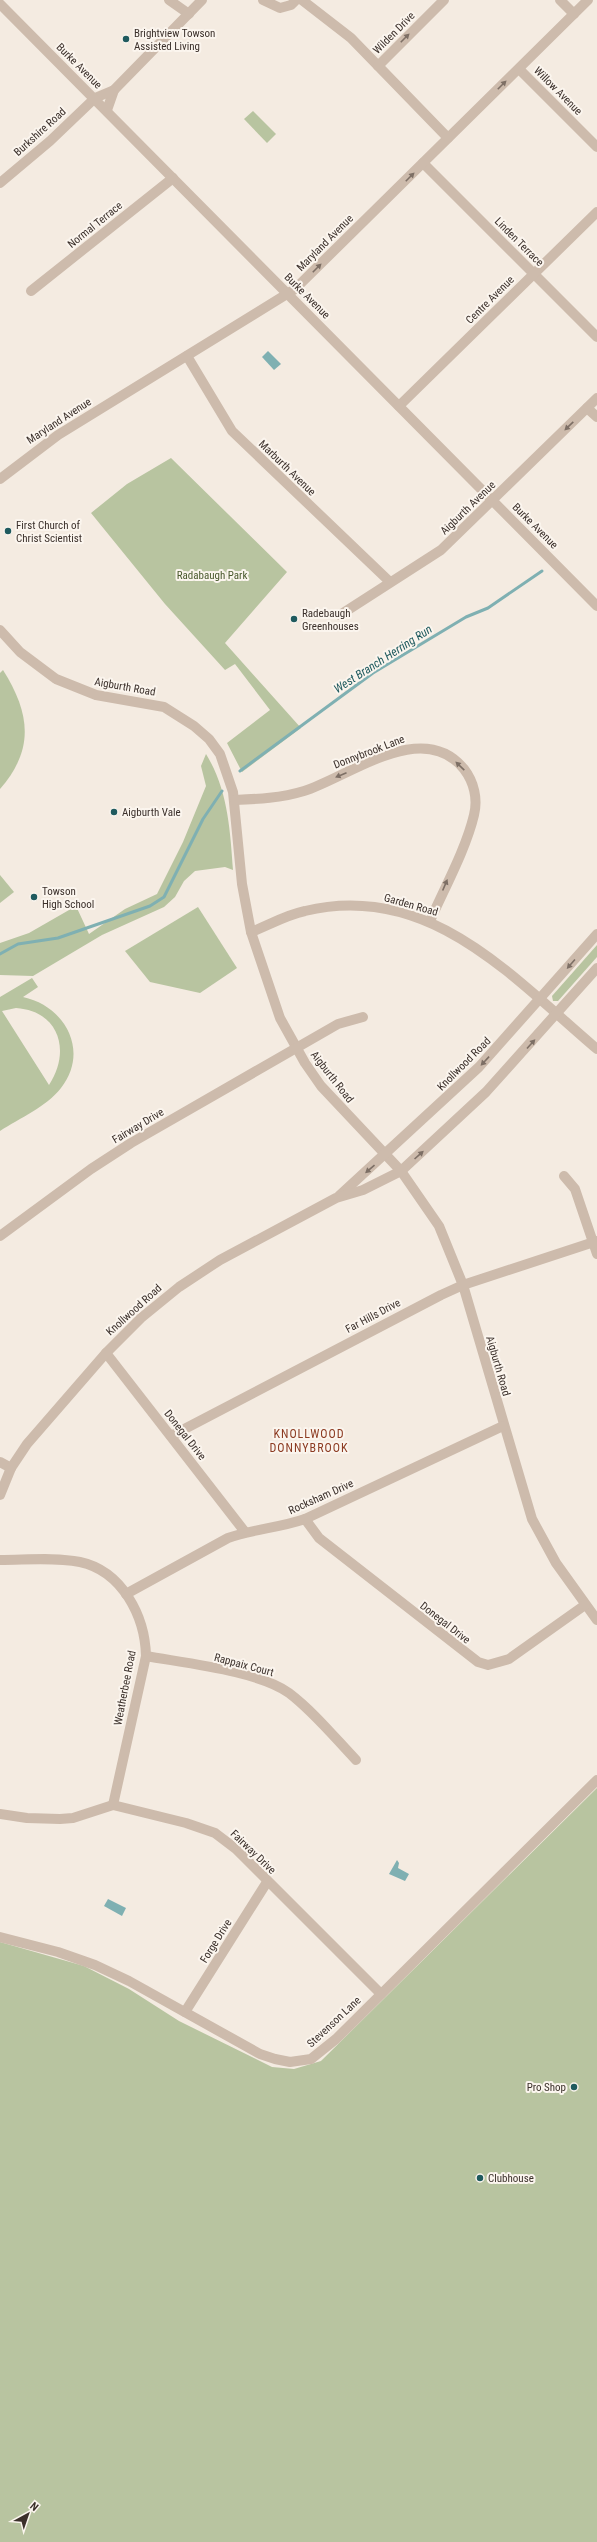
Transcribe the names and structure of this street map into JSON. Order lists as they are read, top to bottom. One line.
{"streets":{"street":["Wilden Drive","Burke Avenue","Willow Avenue","Burkshire Road","Normal Terrace","Linden Terrace","Maryland Avenue","Centre Avenue","Marburth Avenue","Aigburth Avenue","Aigburth Road","Donnybrook Lane","Garden Road","Knollwood Road","Fairway Drive","Far Hills Drive","Donegal Drive","Rocksham Drive","Rappaix Court","Weatherbee Road","Forge Drive","Stevenson Lane"]},"crossings":[["Burke Avenue","Burkshire Road"],["Burke Avenue","Normal Terrace"],["Burke Avenue","Maryland Avenue"],["Burke Avenue","Centre Avenue"],["Burke Avenue","Aigburth Avenue"],["Willow Avenue","Maryland Avenue"],["Linden Terrace","Maryland Avenue"],["Linden Terrace","Centre Avenue"],["Maryland Avenue","Marburth Avenue"],["Marburth Avenue","Aigburth Avenue"],["Aigburth Road","Donnybrook Lane"],["Aigburth Road","Garden Road"],["Aigburth Road","Knollwood Road"],["Aigburth Road","Fairway Drive"],["Aigburth Road","Far Hills Drive"],["Aigburth Road","Donegal Drive"],["Aigburth Road","Rocksham Drive"],["Donnybrook Lane","Garden Road"],["Garden Road","Knollwood Road"],["Knollwood Road","Donegal Drive"],["Fairway Drive","Weatherbee Road"],["Fairway Drive","Forge Drive"],["Fairway Drive","Stevenson Lane"],["Far Hills Drive","Donegal Drive"],["Donegal Drive","Rocksham Drive"],["Rocksham Drive","Weatherbee Road"],["Rappaix Court","Weatherbee Road"],["Forge Drive","Stevenson Lane"]],"one_way":["Wilden Drive","Maryland Avenue","Aigburth Avenue"],"districts":["KNOLLWOOD DONNYBROOK"],"water":["West Branch Herring Run"],"parks":["Radabaugh Park"],"places":["Brightview Towson Assisted Living","First Church of Christ Scientist","Radebaugh Greenhouses","Aigburth Vale","Towson High School","Pro Shop","Clubhouse"],"north":"top right"}
